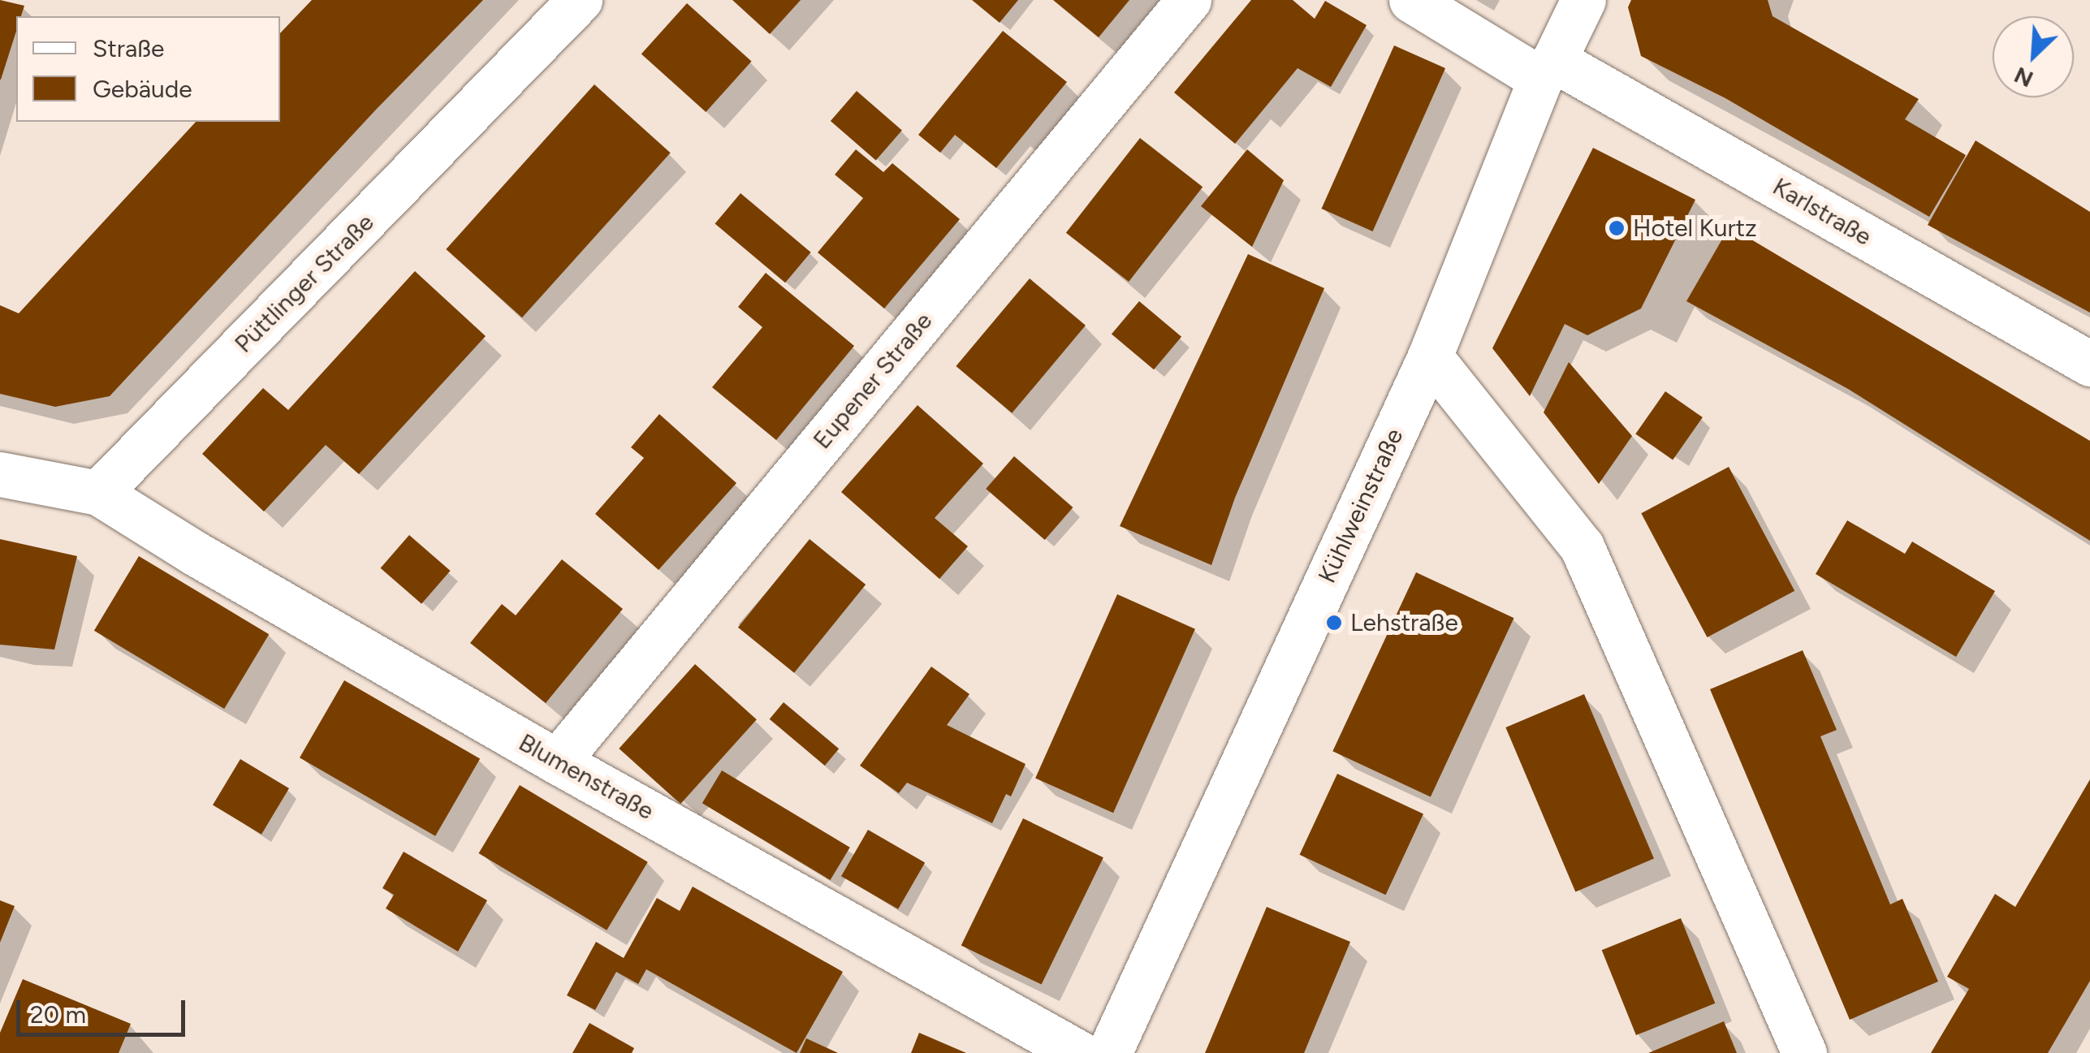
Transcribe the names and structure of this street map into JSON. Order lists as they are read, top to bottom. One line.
{"streets":{"street":["Karlstraße","Püttlinger Straße","Eupener Straße","Kühlweinstraße","Blumenstraße"]},"crossings":[["Karlstraße","Kühlweinstraße"],["Püttlinger Straße","Blumenstraße"],["Eupener Straße","Blumenstraße"]],"places":["Hotel Kurtz","Lehstraße"],"legend":["Straße","Gebäude"],"scale_bar":"20 m","north":"bottom left"}
